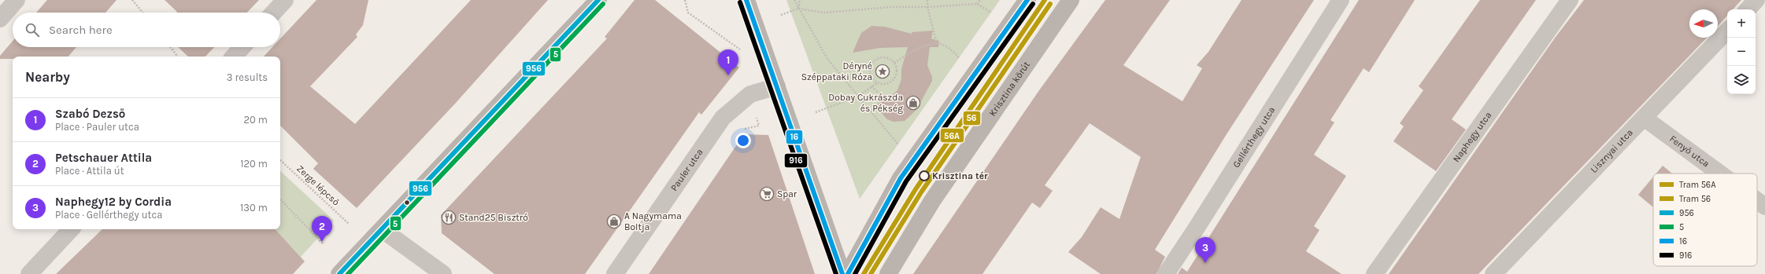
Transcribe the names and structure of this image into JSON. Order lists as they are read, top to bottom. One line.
{"streets":{"street":["Krisztina körút","Naphegy utca","Gellérthegy utca","Fenyő utca","Lisznyai utca","Pauler utca"],"path":["Zerge lépcső"]},"crossings":[["Fenyő utca","Lisznyai utca"]],"places":{"place":["Déryné Széppataki Róza"],"shop":["Dobay Cukrászda és Pékség","A Nagymama Boltja"],"other":["Krisztina tér"],"supermarket":["Spar"],"restaurant":["Stand25 Bisztró"]},"lines":["tram line 56A","transit line 956","transit line 16","transit line 916","tram line 56","transit line 5"],"legend":["Tram 56A","Tram 56","956","5","16","916"],"north":"left","page":{"map_buttons":["+","−"],"search":"Search here","pins":["1","2","3"],"heading":["Nearby","3 results"],"list":[{"mark":"1","name":"Szabó Dezső","note":"Place · Pauler utca","value":"20 m"},{"mark":"2","name":"Petschauer Attila","note":"Place · Attila út","value":"120 m"},{"mark":"3","name":"Naphegy12 by Cordia","note":"Place · Gellérthegy utca","value":"130 m"}]}}
